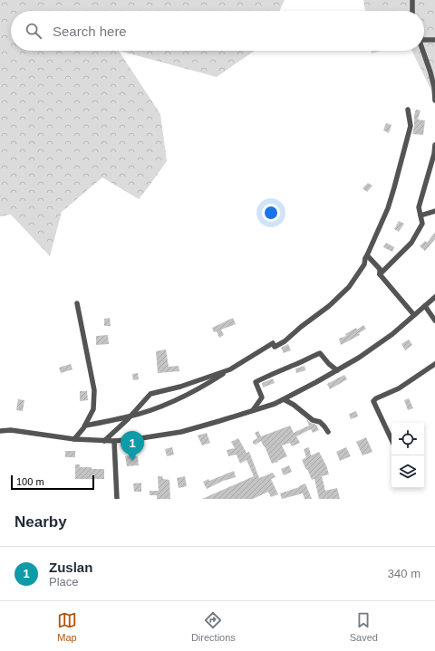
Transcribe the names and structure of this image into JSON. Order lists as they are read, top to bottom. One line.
{"scale_bar":"100 m","page":{"search":"Search here","pins":"1","scale":"100 m","heading":"Nearby","list":[{"mark":"1","name":"Zuslan","note":"Place","value":"340 m"}],"nav":["Map","Directions","Saved"]}}
